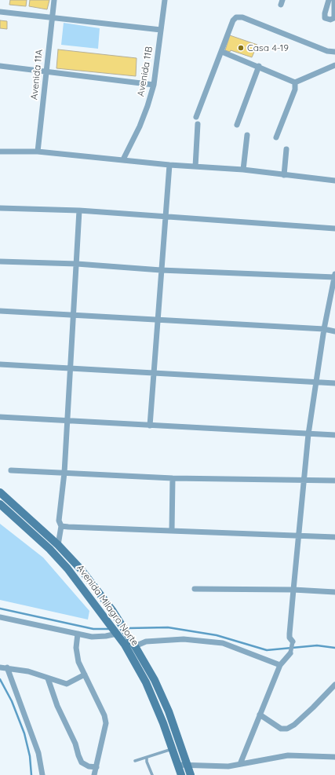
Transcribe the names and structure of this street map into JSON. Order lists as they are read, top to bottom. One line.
{"streets":{"main road":["Avenida Milagro Norte"],"street":["Avenida 11B","Avenida 11A"]},"places":["Casa 4-19"]}
